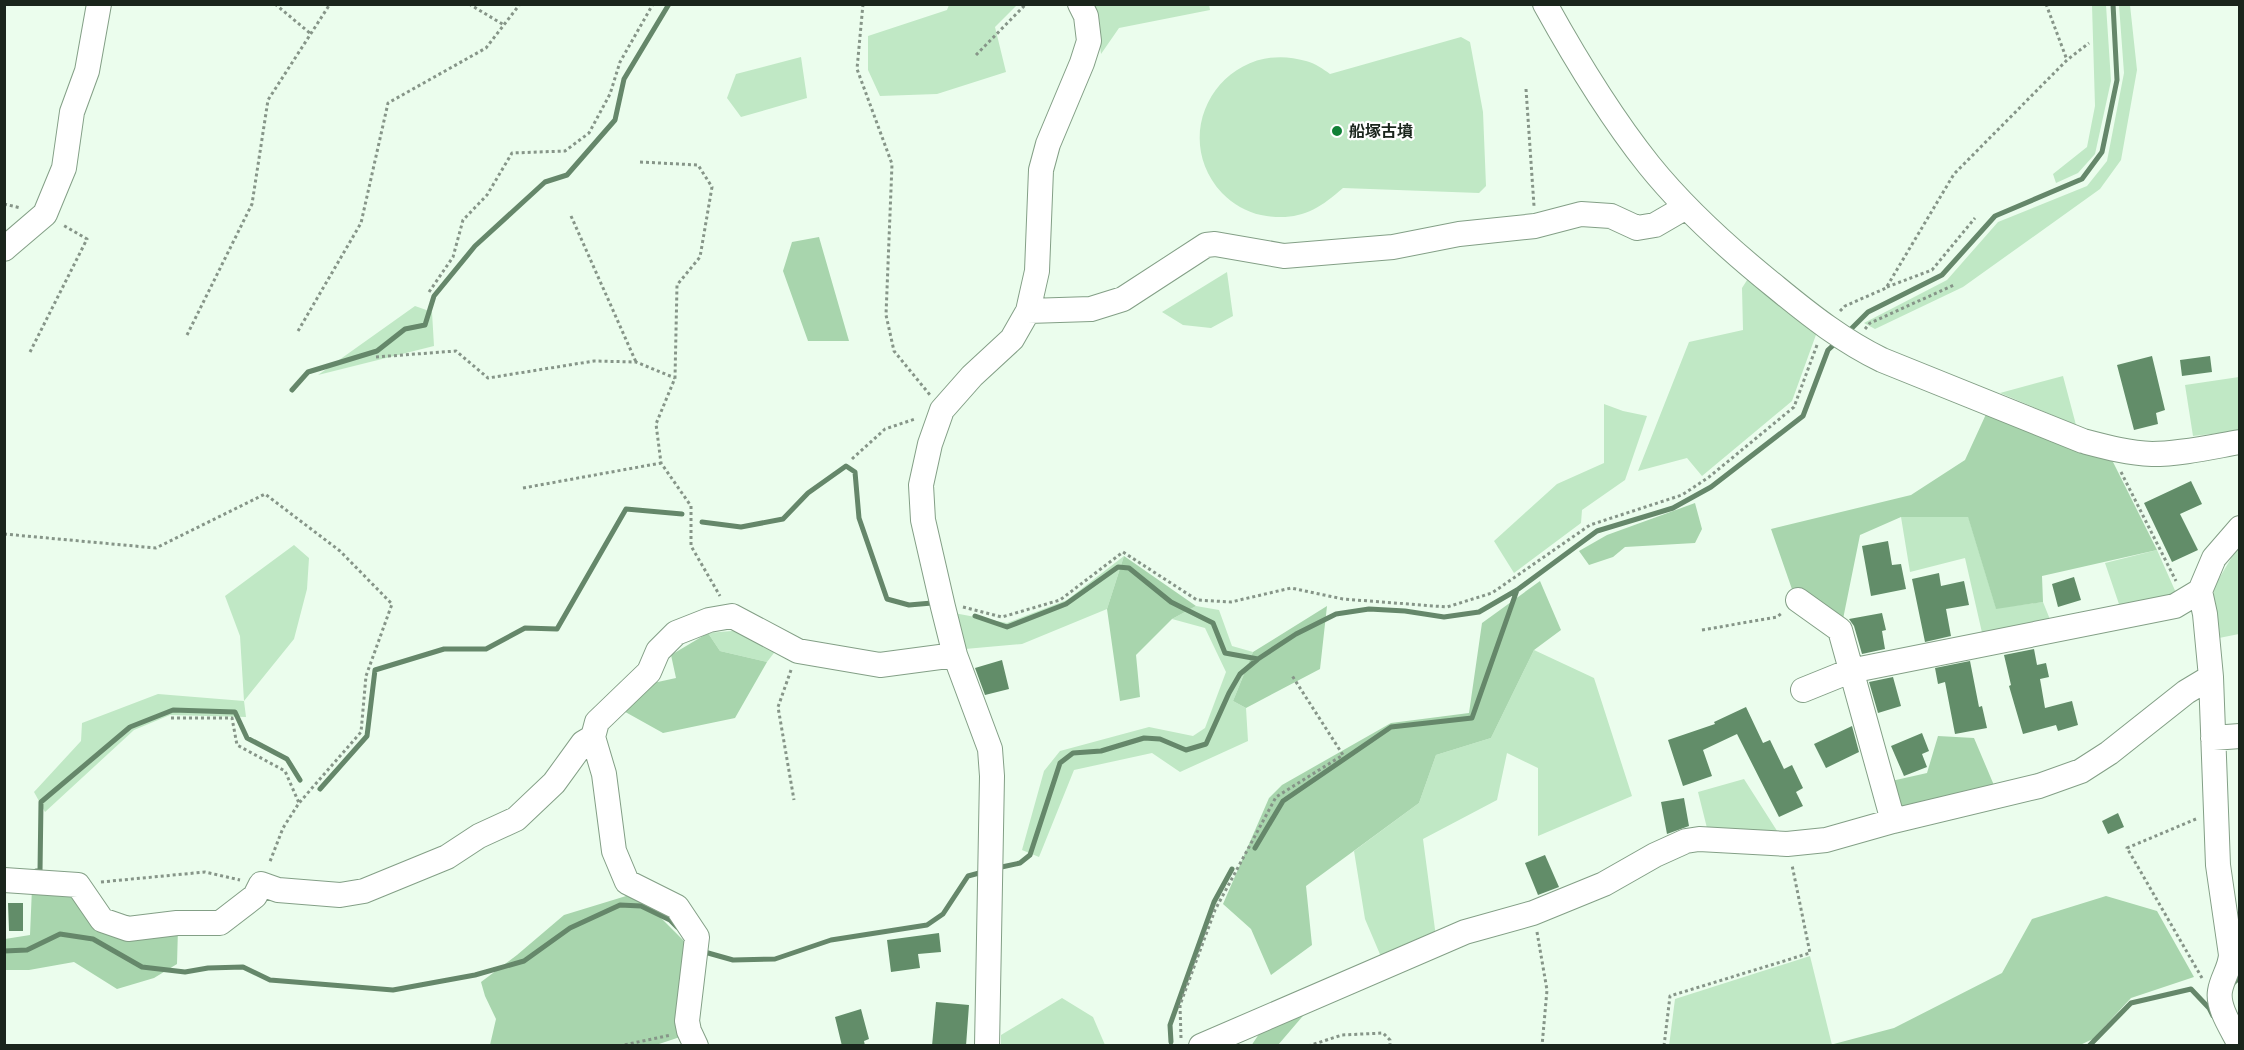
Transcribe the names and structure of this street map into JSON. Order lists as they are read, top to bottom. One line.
{"places":["船塚古墳"]}
